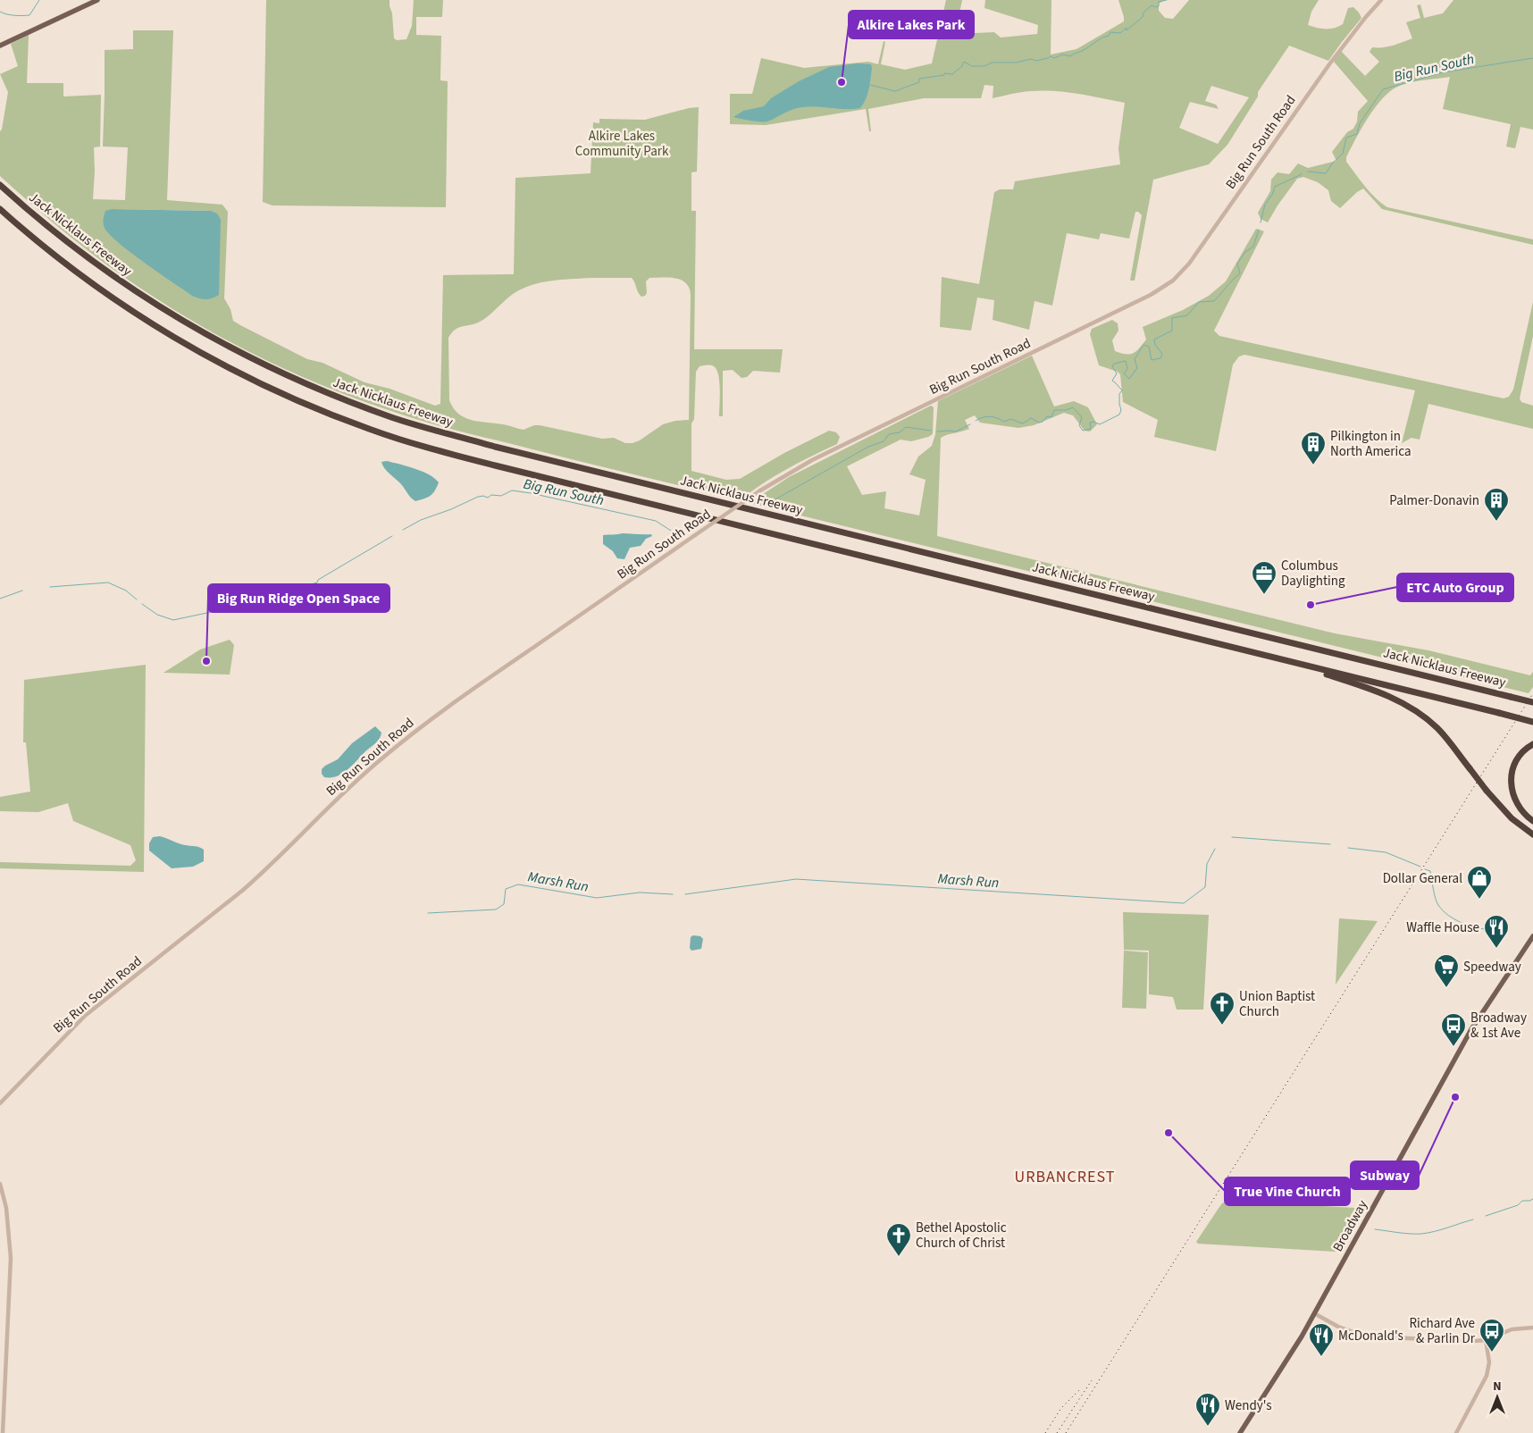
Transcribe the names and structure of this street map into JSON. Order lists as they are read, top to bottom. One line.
{"streets":{"highway":["Jack Nicklaus Freeway"],"main road":["Broadway"],"street":["Big Run South Road"]},"districts":["URBANCREST"],"water":["Big Run South","Marsh Run"],"parks":["Alkire Lakes Community Park"],"places":{"other":["Alkire Lakes Park","ETC Auto Group","Big Run Ridge Open Space","Subway","True Vine Church"],"building":["Pilkington in North America","Palmer-Donavin"],"office":["Columbus Daylighting"],"shop":["Dollar General"],"restaurant":["Waffle House","McDonald's","Wendy's"],"supermarket":["Speedway"],"church":["Union Baptist Church","Bethel Apostolic Church of Christ"],"bus stop":["Broadway & 1st Ave","Richard Ave & Parlin Dr"]},"north":"top"}
